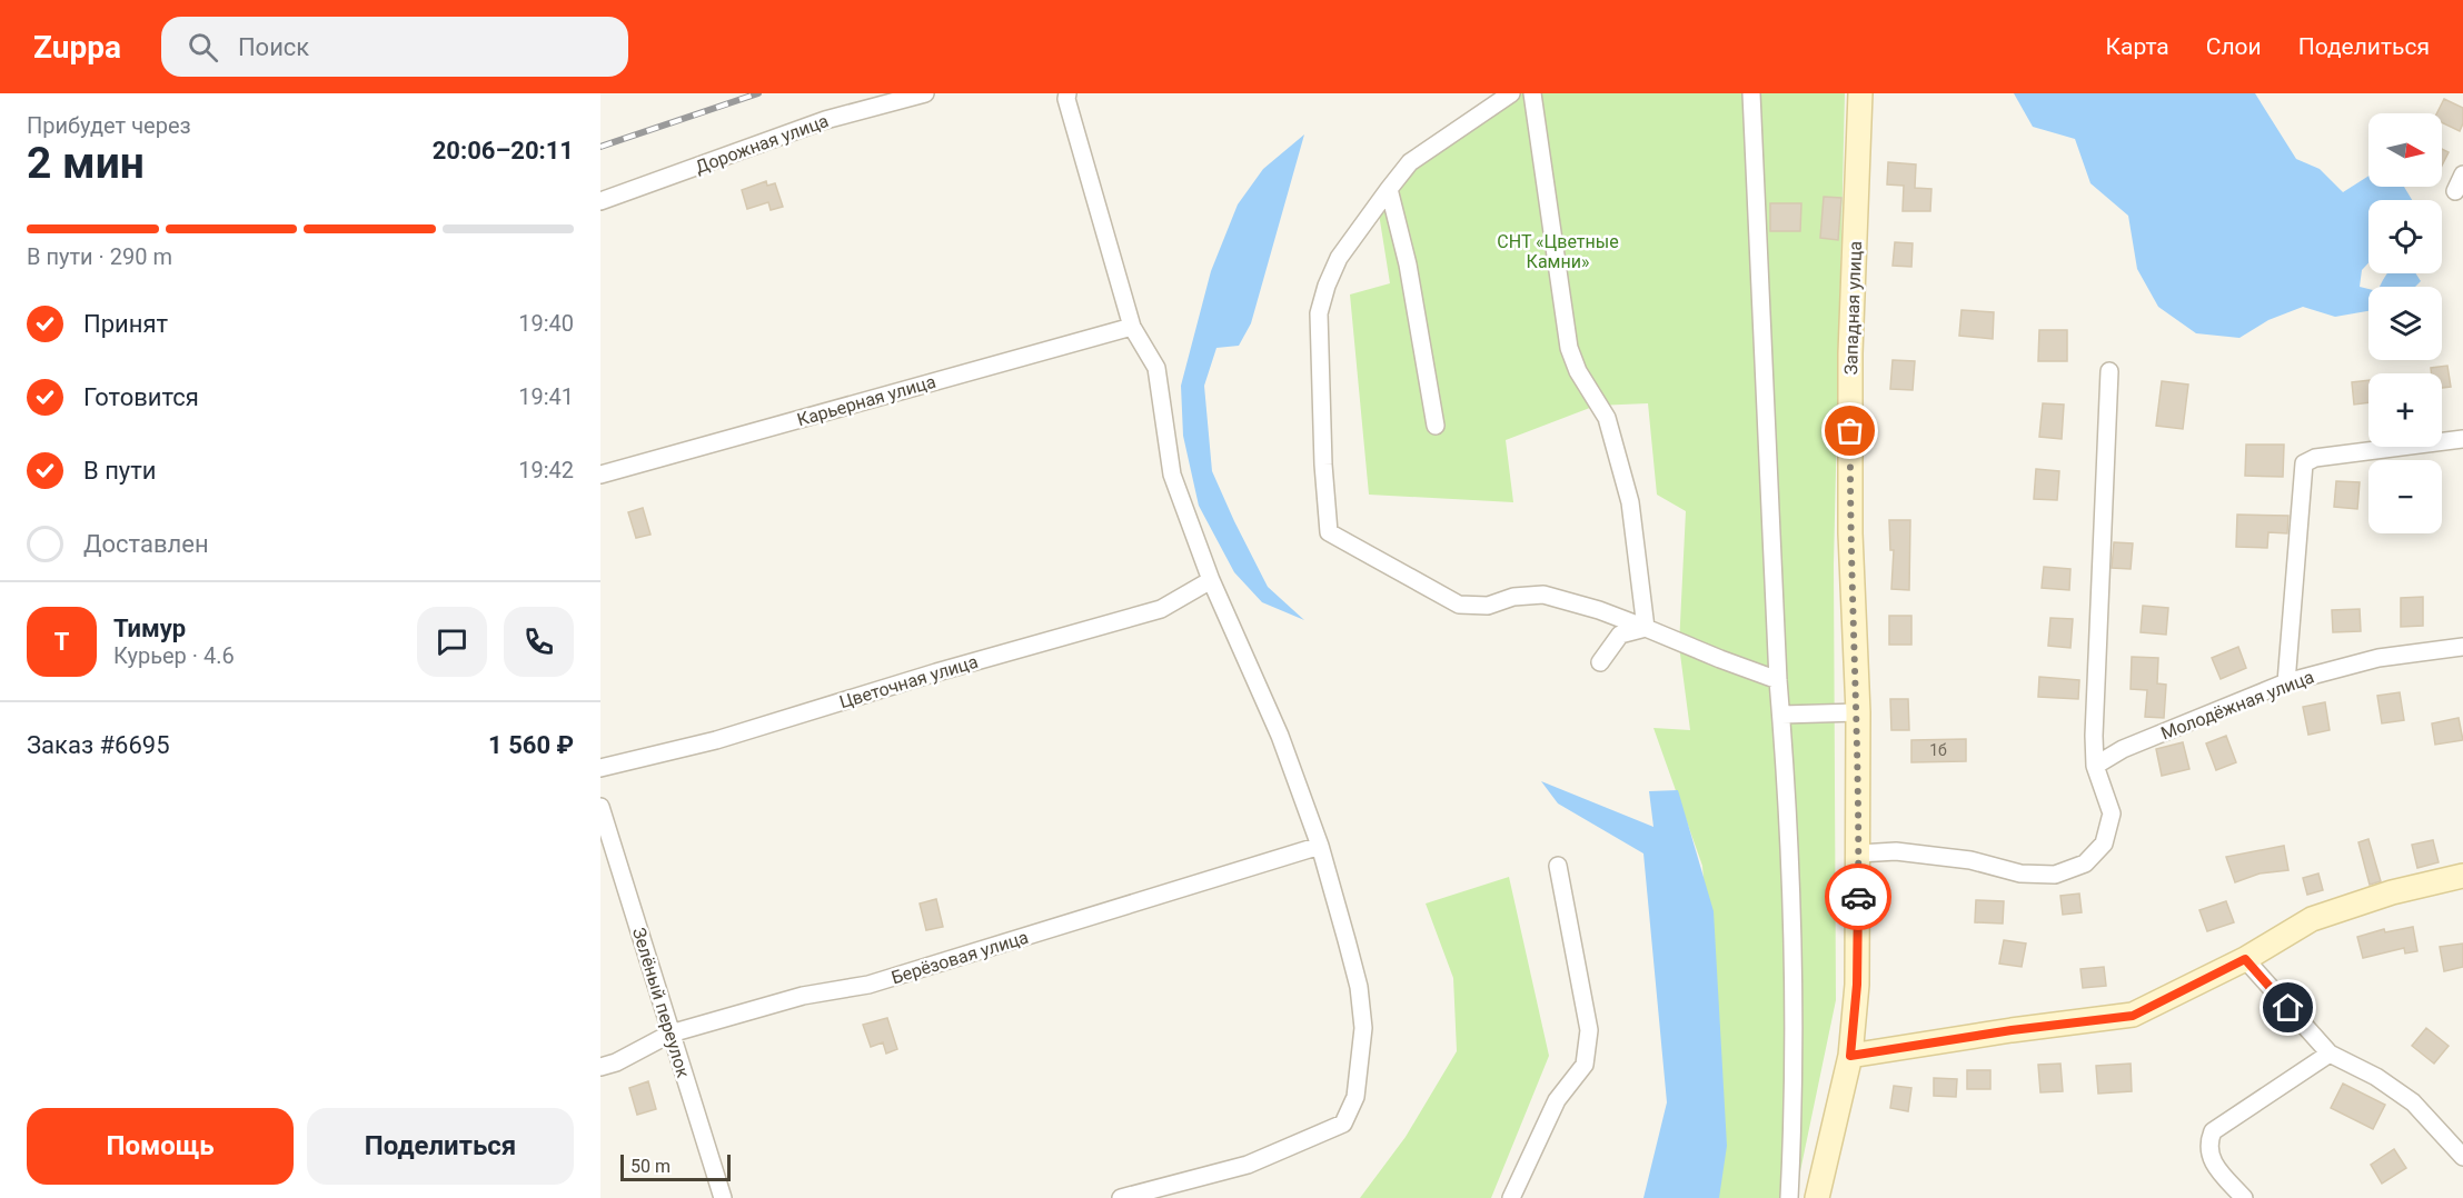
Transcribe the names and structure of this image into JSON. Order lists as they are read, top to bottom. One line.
{"streets":{"main road":["Западная улица"],"street":["Дорожная улица","Карьерная улица","Цветочная улица","Молодёжная улица","Берёзовая улица","Зелёный переулок"]},"crossings":[["Берёзовая улица","Зелёный переулок"]],"parks":["СНТ «Цветные Камни»"],"house_numbers":["1б"],"scale_bar":"50 m","north":"right","page":{"header":"Zuppa","search":"Поиск","nav":["Карта","Слои","Поделиться"],"heading":["2 мин","Прибудет через","20:06–20:11"],"panel":["Тимур","Курьер · 4.6","Заказ #6695","1 560 ₽"],"map_buttons":["+","−"],"bar":"В пути · 290 m","list":[["Принят","19:40"],["Готовится","19:41"],["В пути","19:42"],"Доставлен"],"round":"Т","buttons":["Помощь","Поделиться"],"scale":"50 m"}}
